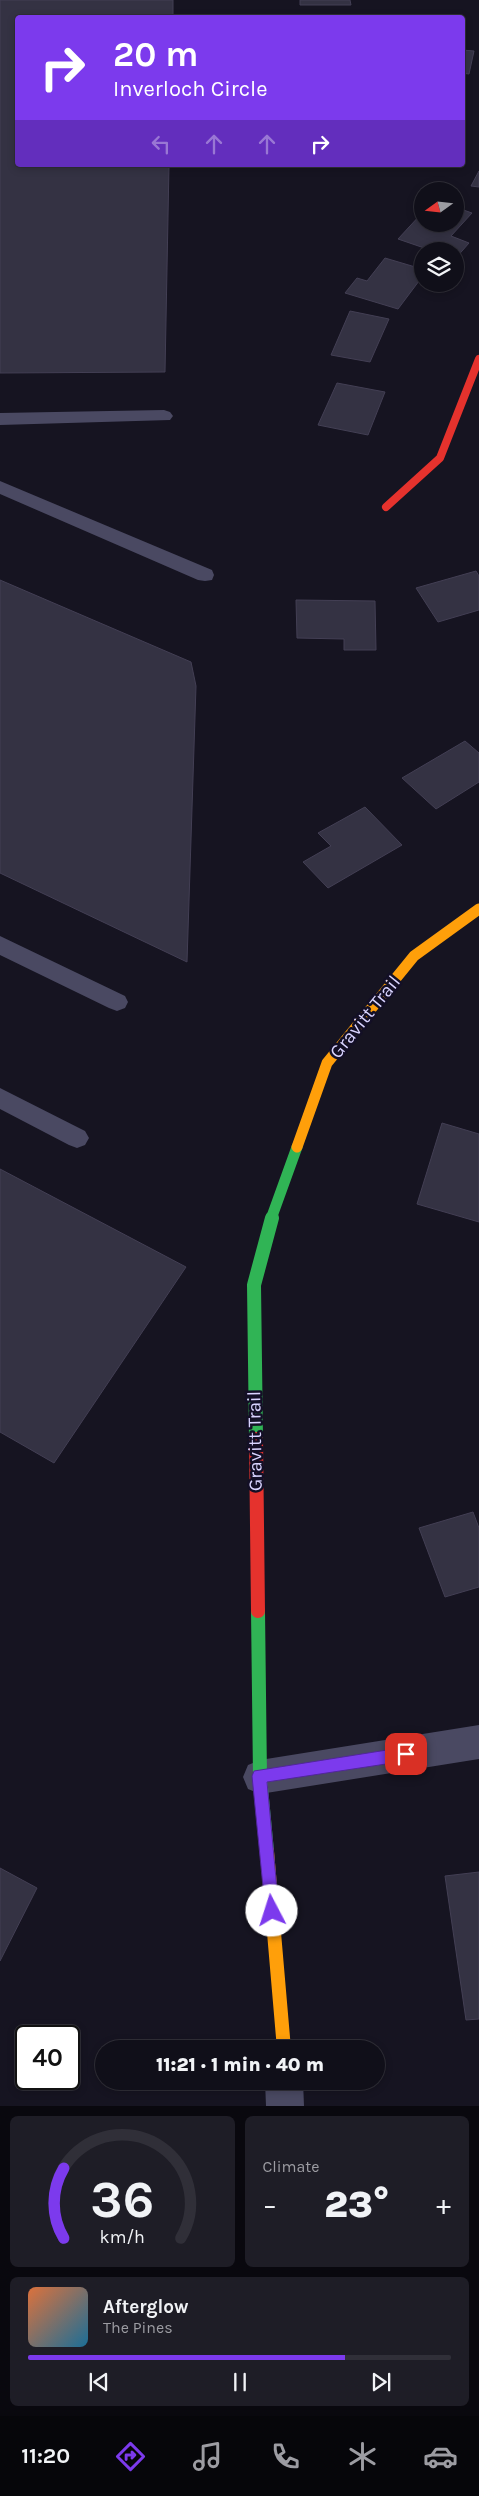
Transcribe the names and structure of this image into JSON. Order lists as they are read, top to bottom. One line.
{"streets":{"street":["Gravitt Trail"]},"north":"left","page":{"turn":["20 m","Inverloch Circle"],"limit":"40","trip":"11:21 · 1 min · 40 m","tile":"Climate","heat":["−","23°","+"],"song":["Afterglow","The Pines"],"tabs":"11:20","gauge":["36","km/h"]}}
